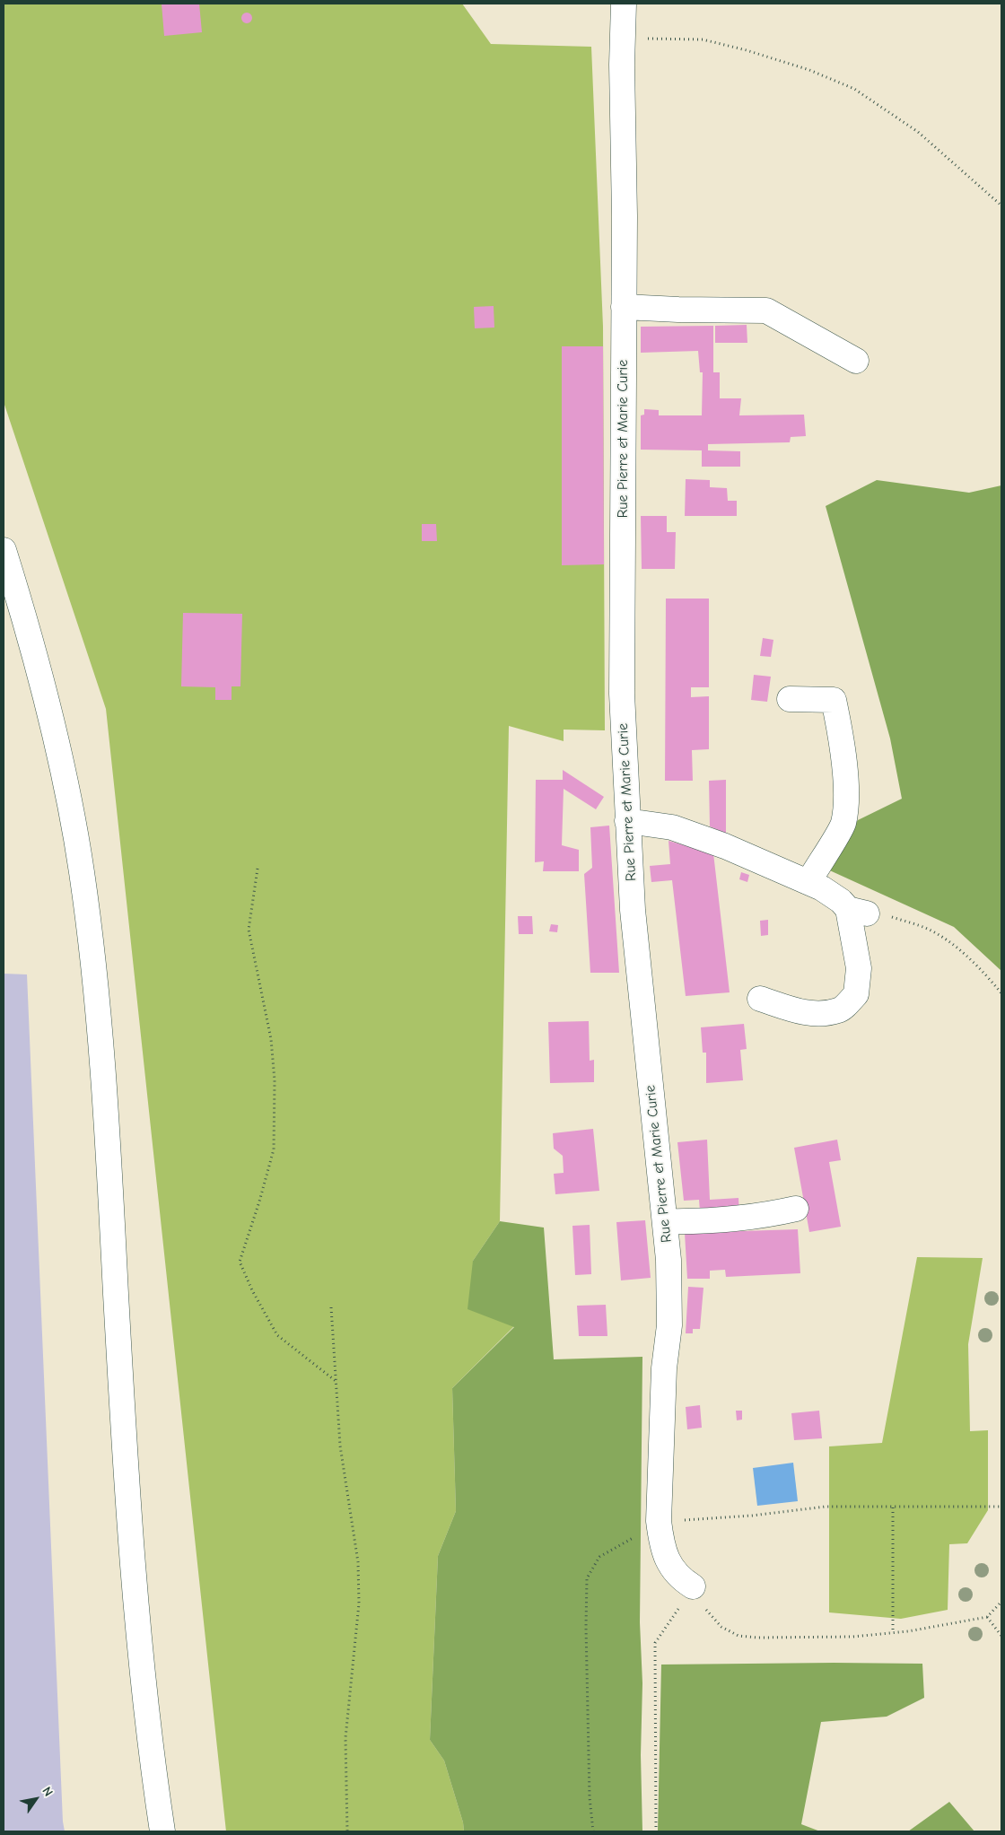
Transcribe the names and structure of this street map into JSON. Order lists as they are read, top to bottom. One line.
{"streets":{"street":["Rue Pierre et Marie Curie"]},"north":"top right"}
